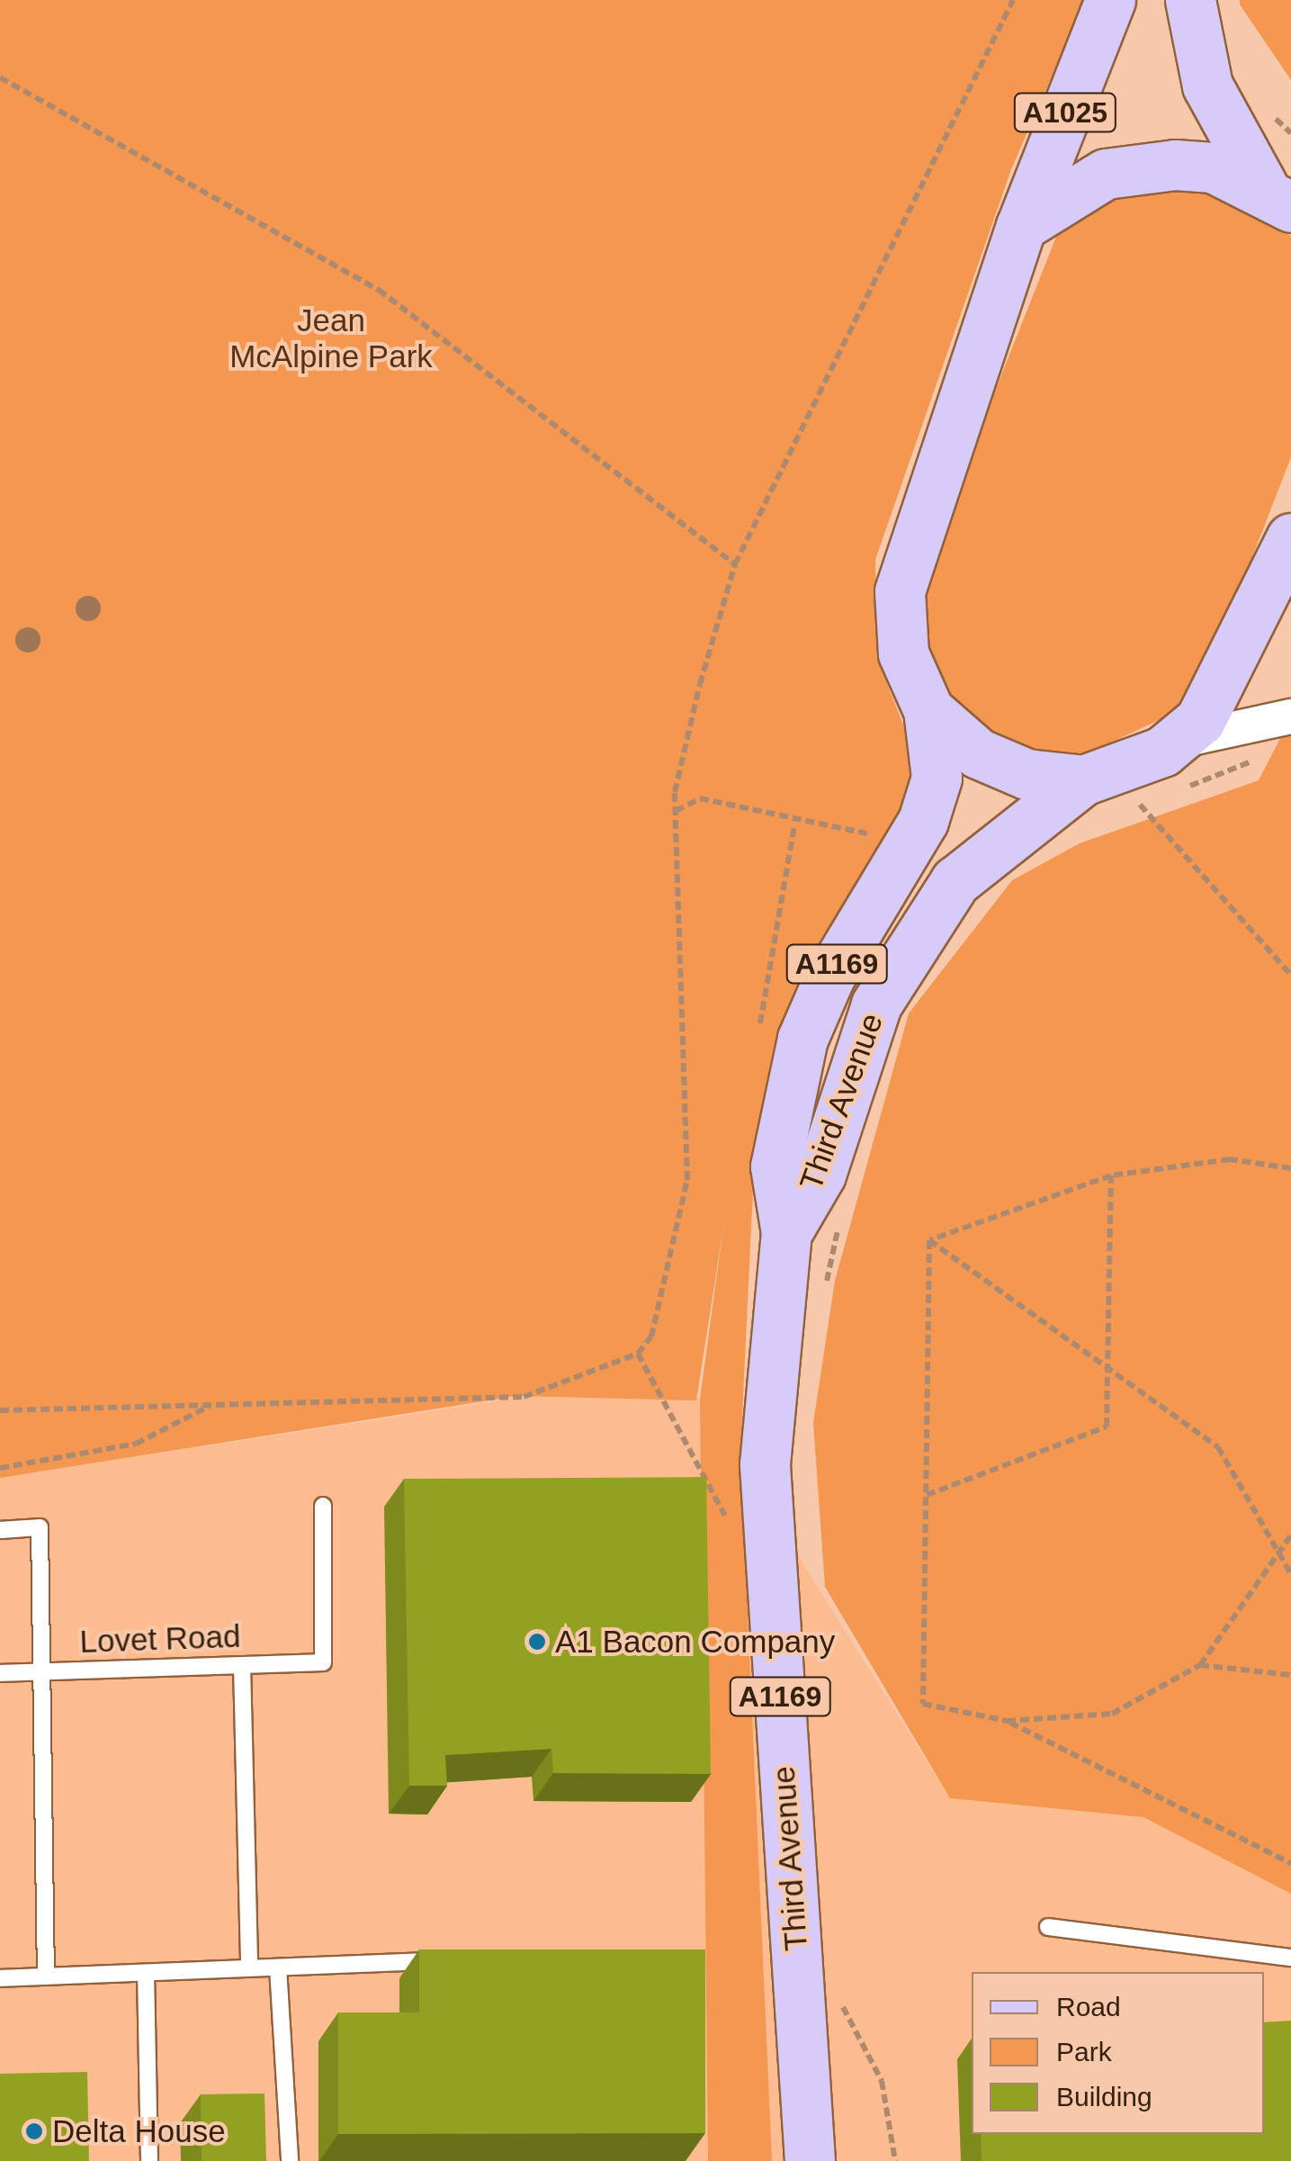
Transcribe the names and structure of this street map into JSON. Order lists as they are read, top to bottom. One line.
{"streets":{"main road":["A1025","A1169","Third Avenue"],"lane":["Lovet Road"]},"parks":["Jean McAlpine Park"],"places":["A1 Bacon Company","Delta House"],"legend":["Road","Park","Building"]}
